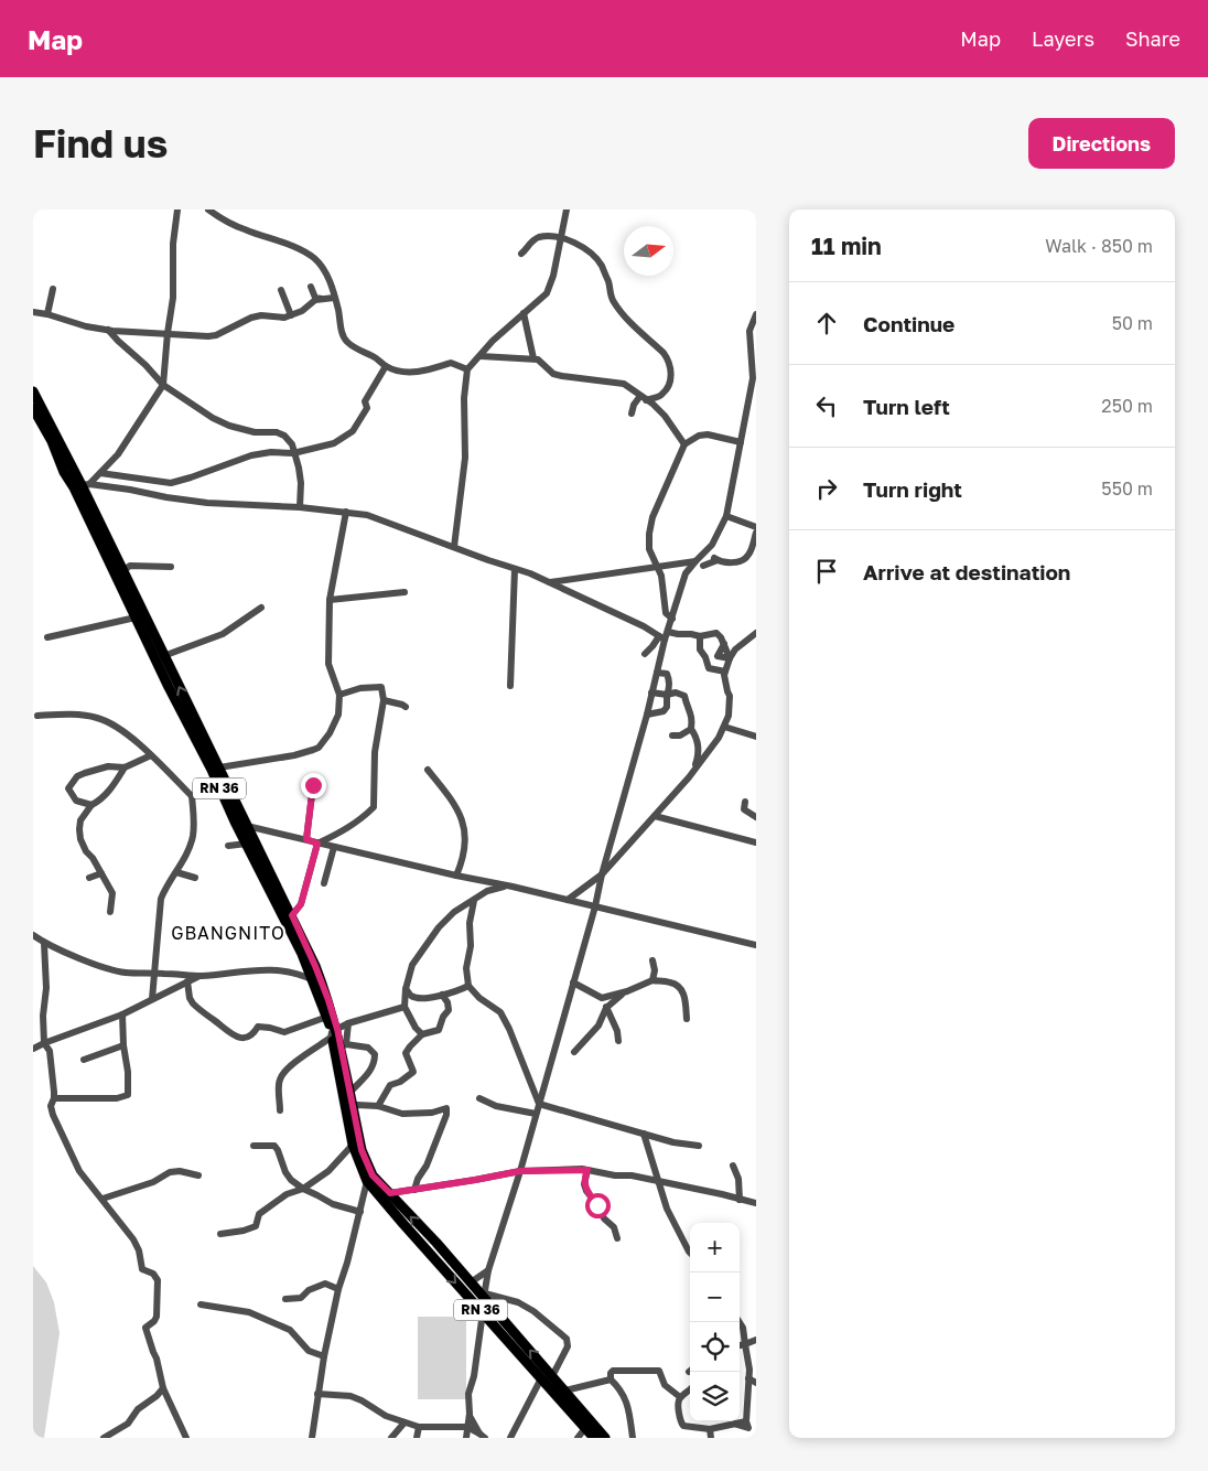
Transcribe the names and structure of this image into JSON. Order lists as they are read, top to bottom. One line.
{"streets":{"main road":["RN 36"]},"districts":["GBANGNITO"],"north":"right","page":{"header":"Map","nav":["Map","Layers","Share"],"buttons":"Directions","title":"Find us","heading":["11 min","Walk · 850 m"],"list":[["Continue","50 m"],["Turn left","250 m"],["Turn right","550 m"],"Arrive at destination"],"map_buttons":["+","−"]}}
